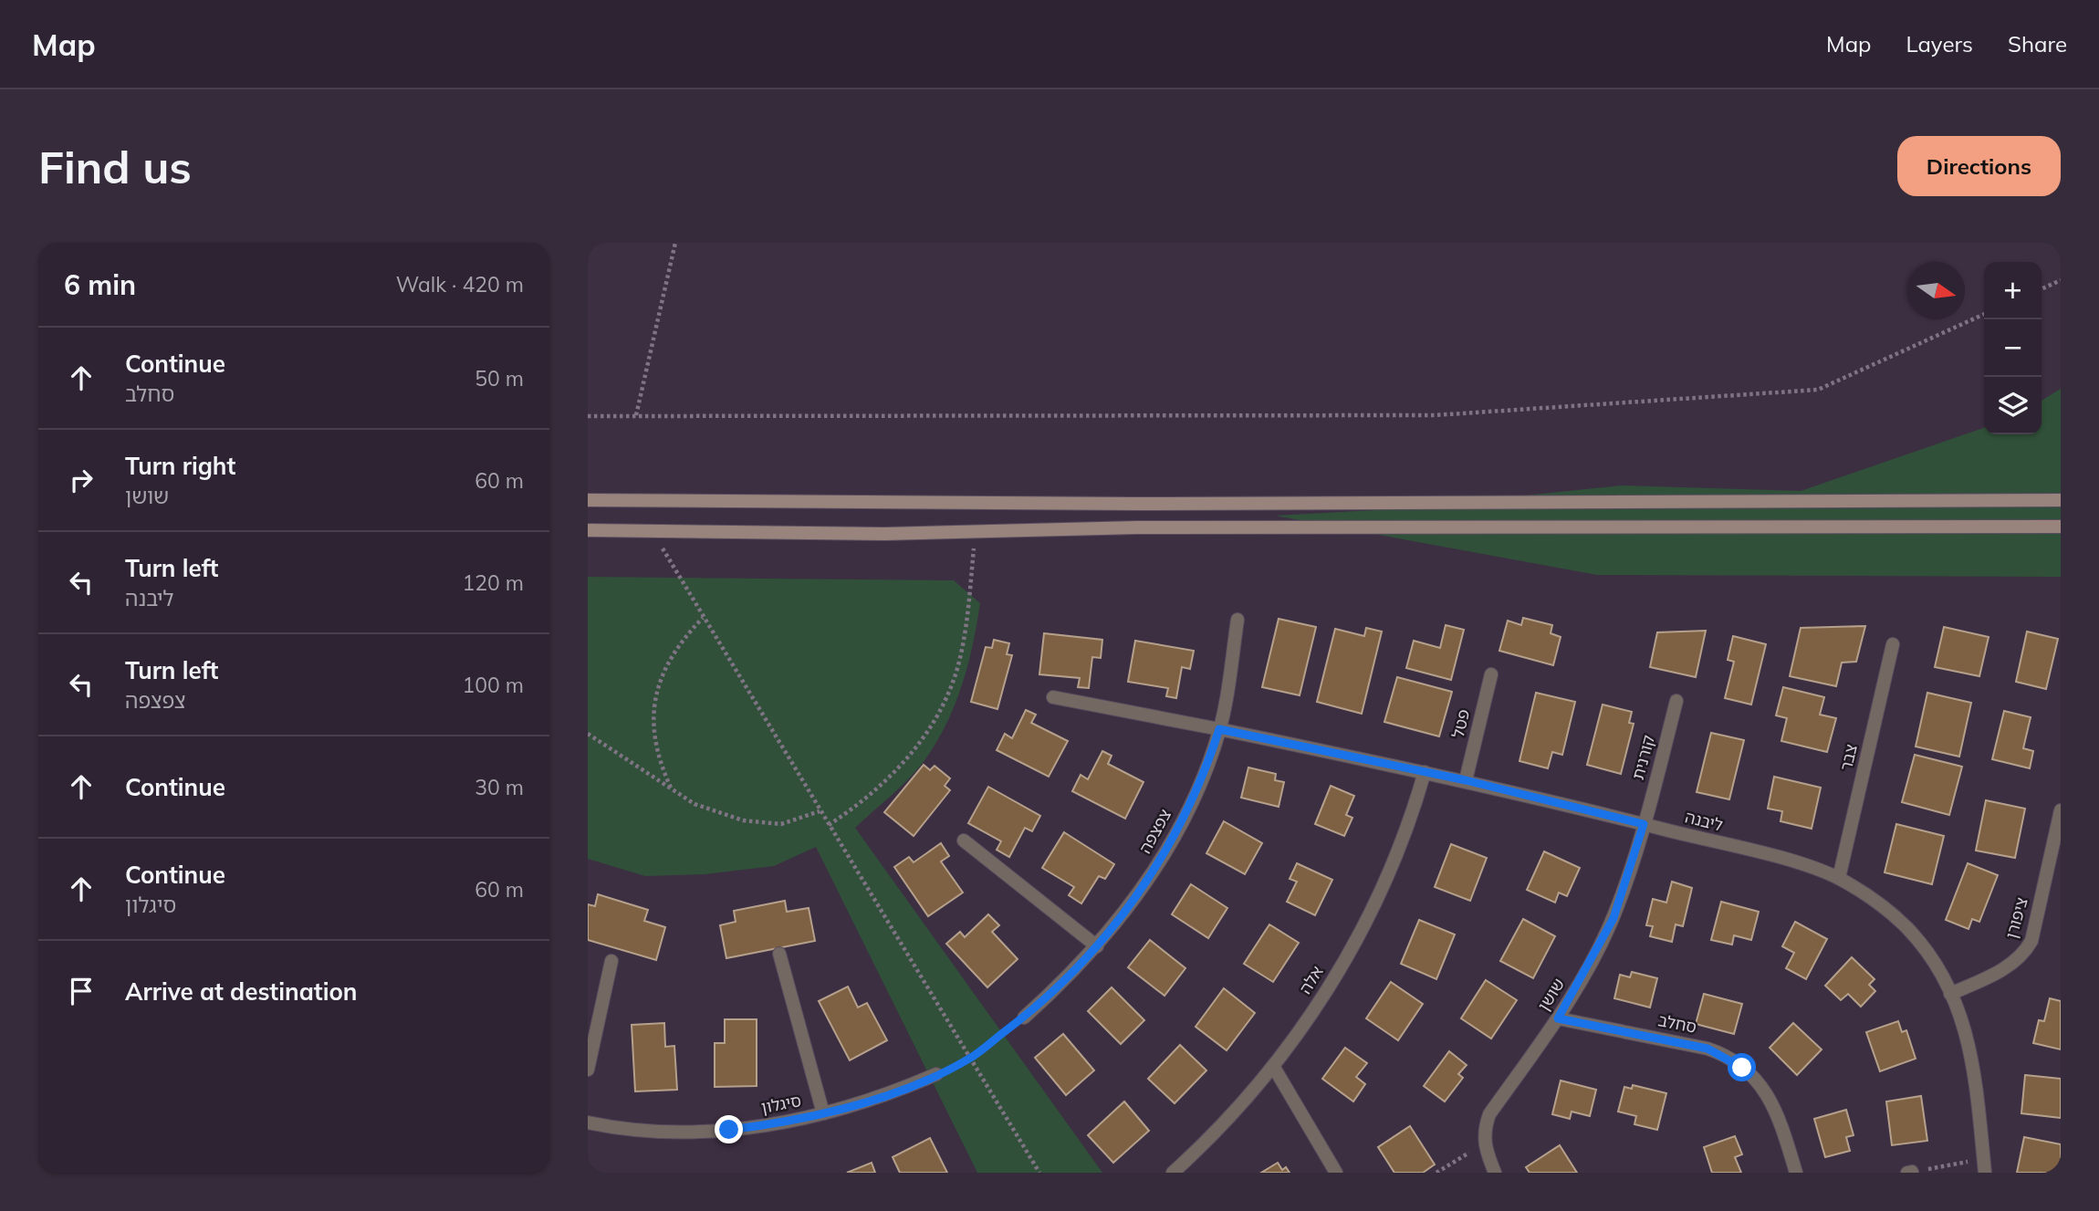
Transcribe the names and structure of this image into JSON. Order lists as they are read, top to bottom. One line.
{"streets":{"street":["פטל","קורנית","צבר","ליבנה","צפצפה","ציפורן","אלה","שושן","סחלב","סיגלון"]},"crossings":[["פטל","ליבנה"],["קורנית","ליבנה"],["קורנית","שושן"],["צבר","ליבנה"],["ליבנה","צפצפה"],["ליבנה","ציפורן"],["ליבנה","אלה"],["ליבנה","שושן"],["שושן","סחלב"]],"north":"right","page":{"header":"Map","nav":["Map","Layers","Share"],"buttons":"Directions","title":"Find us","heading":["6 min","Walk · 420 m"],"map_buttons":["+","−"],"list":[["Continue","סחלב","50 m"],["Turn right","שושן","60 m"],["Turn left","ליבנה","120 m"],["Turn left","צפצפה","100 m"],["Continue","30 m"],["Continue","סיגלון","60 m"],"Arrive at destination"]}}
